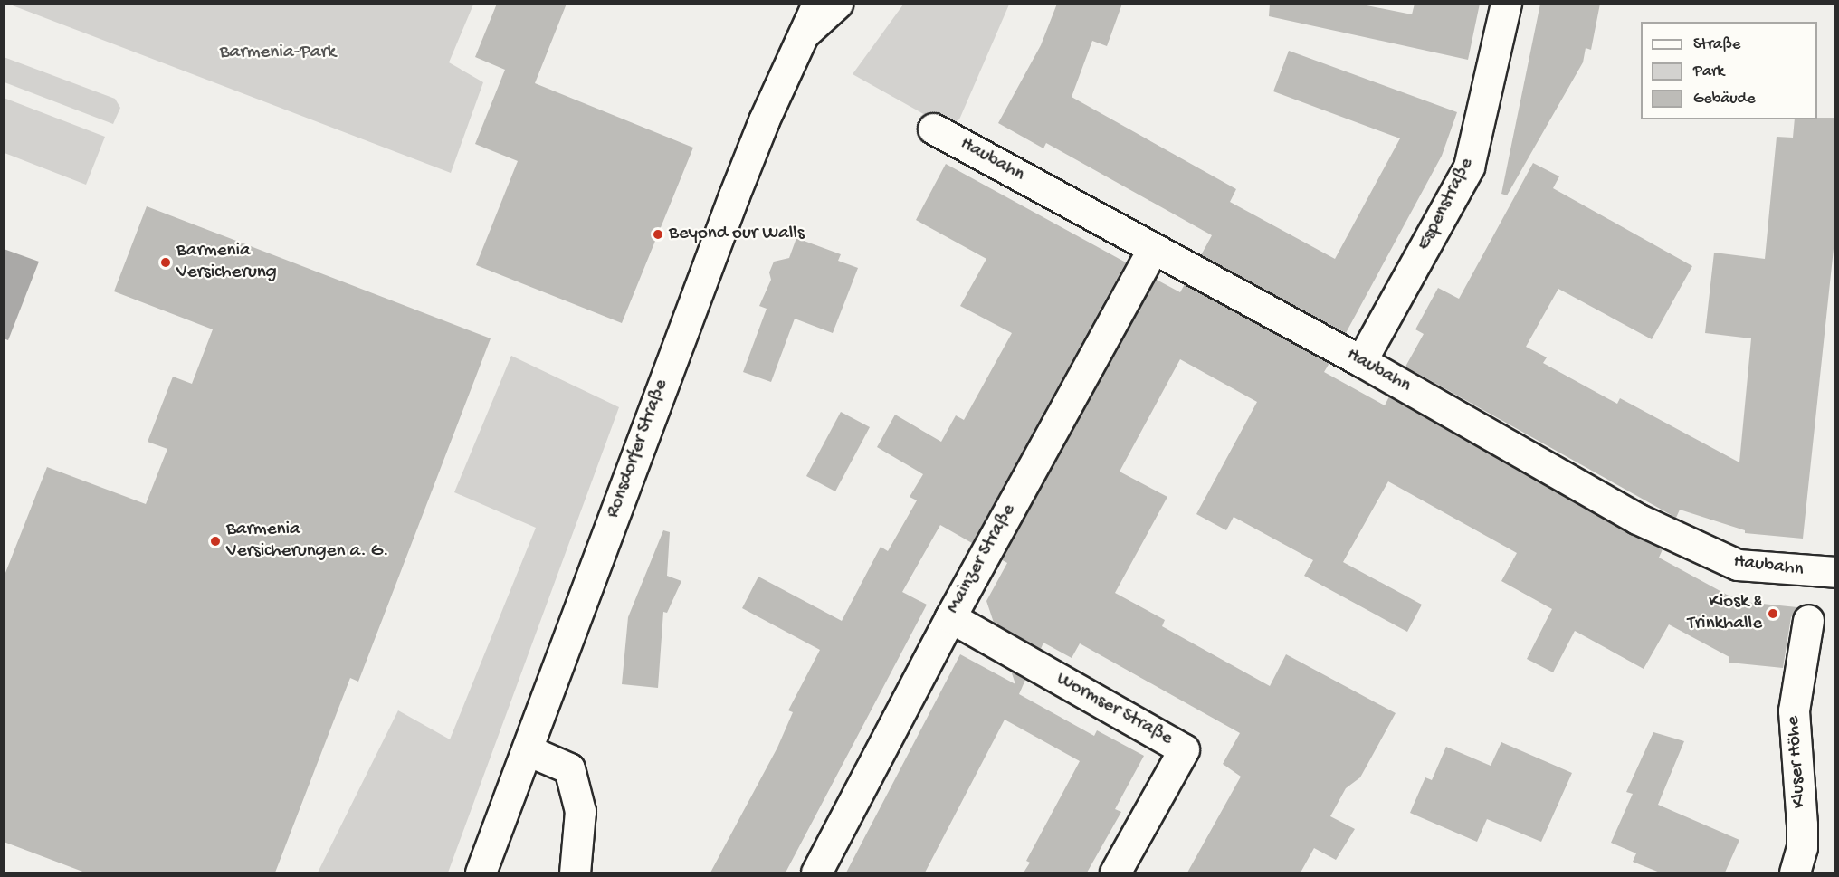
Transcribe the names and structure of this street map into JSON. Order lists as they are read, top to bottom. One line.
{"streets":{"street":["Haubahn","Espenstraße","Ronsdorfer Straße","Mainzer Straße","Wormser Straße","Kluser Höhe"]},"crossings":[["Haubahn","Espenstraße"],["Haubahn","Mainzer Straße"],["Mainzer Straße","Wormser Straße"]],"parks":["Barmenia-Park"],"places":["Beyond our Walls","Barmenia Versicherung","Barmenia Versicherungen a. G.","Kiosk & Trinkhalle"],"legend":["Straße","Park","Gebäude"]}
